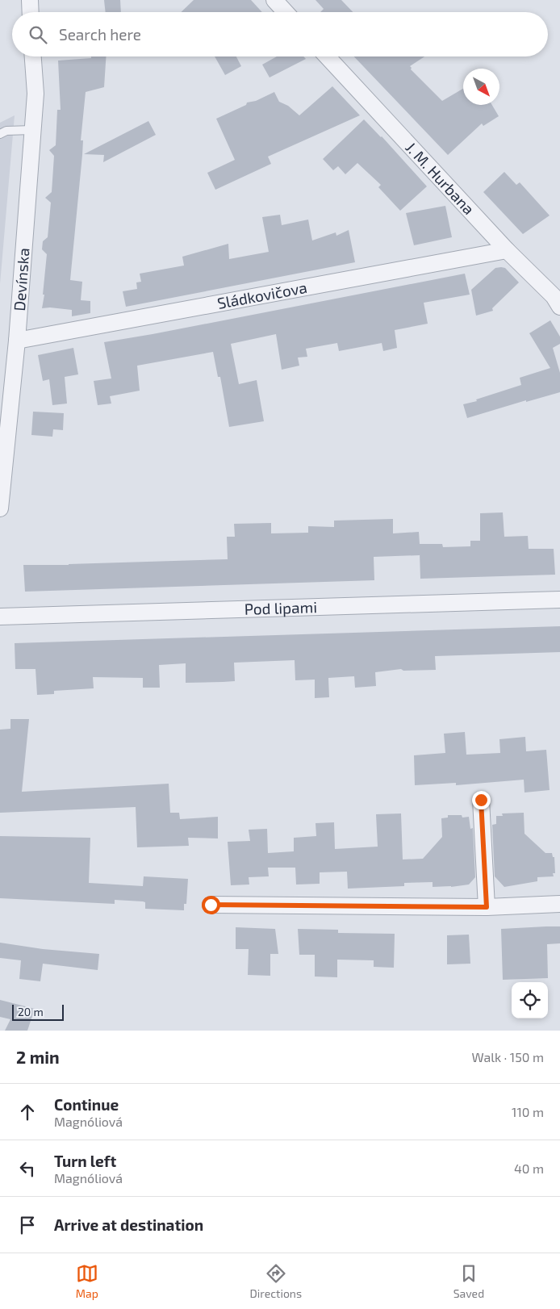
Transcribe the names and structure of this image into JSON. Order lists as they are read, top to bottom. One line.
{"streets":{"street":["J. M. Hurbana","Devínska","Sládkovičova","Pod lipami"]},"crossings":[["J. M. Hurbana","Sládkovičova"],["Devínska","Sládkovičova"]],"scale_bar":"20 m","north":"bottom right","page":{"search":"Search here","scale":"20 m","heading":["2 min","Walk · 150 m"],"list":[["Continue","Magnóliová","110 m"],["Turn left","Magnóliová","40 m"],"Arrive at destination"],"nav":["Map","Directions","Saved"]}}
